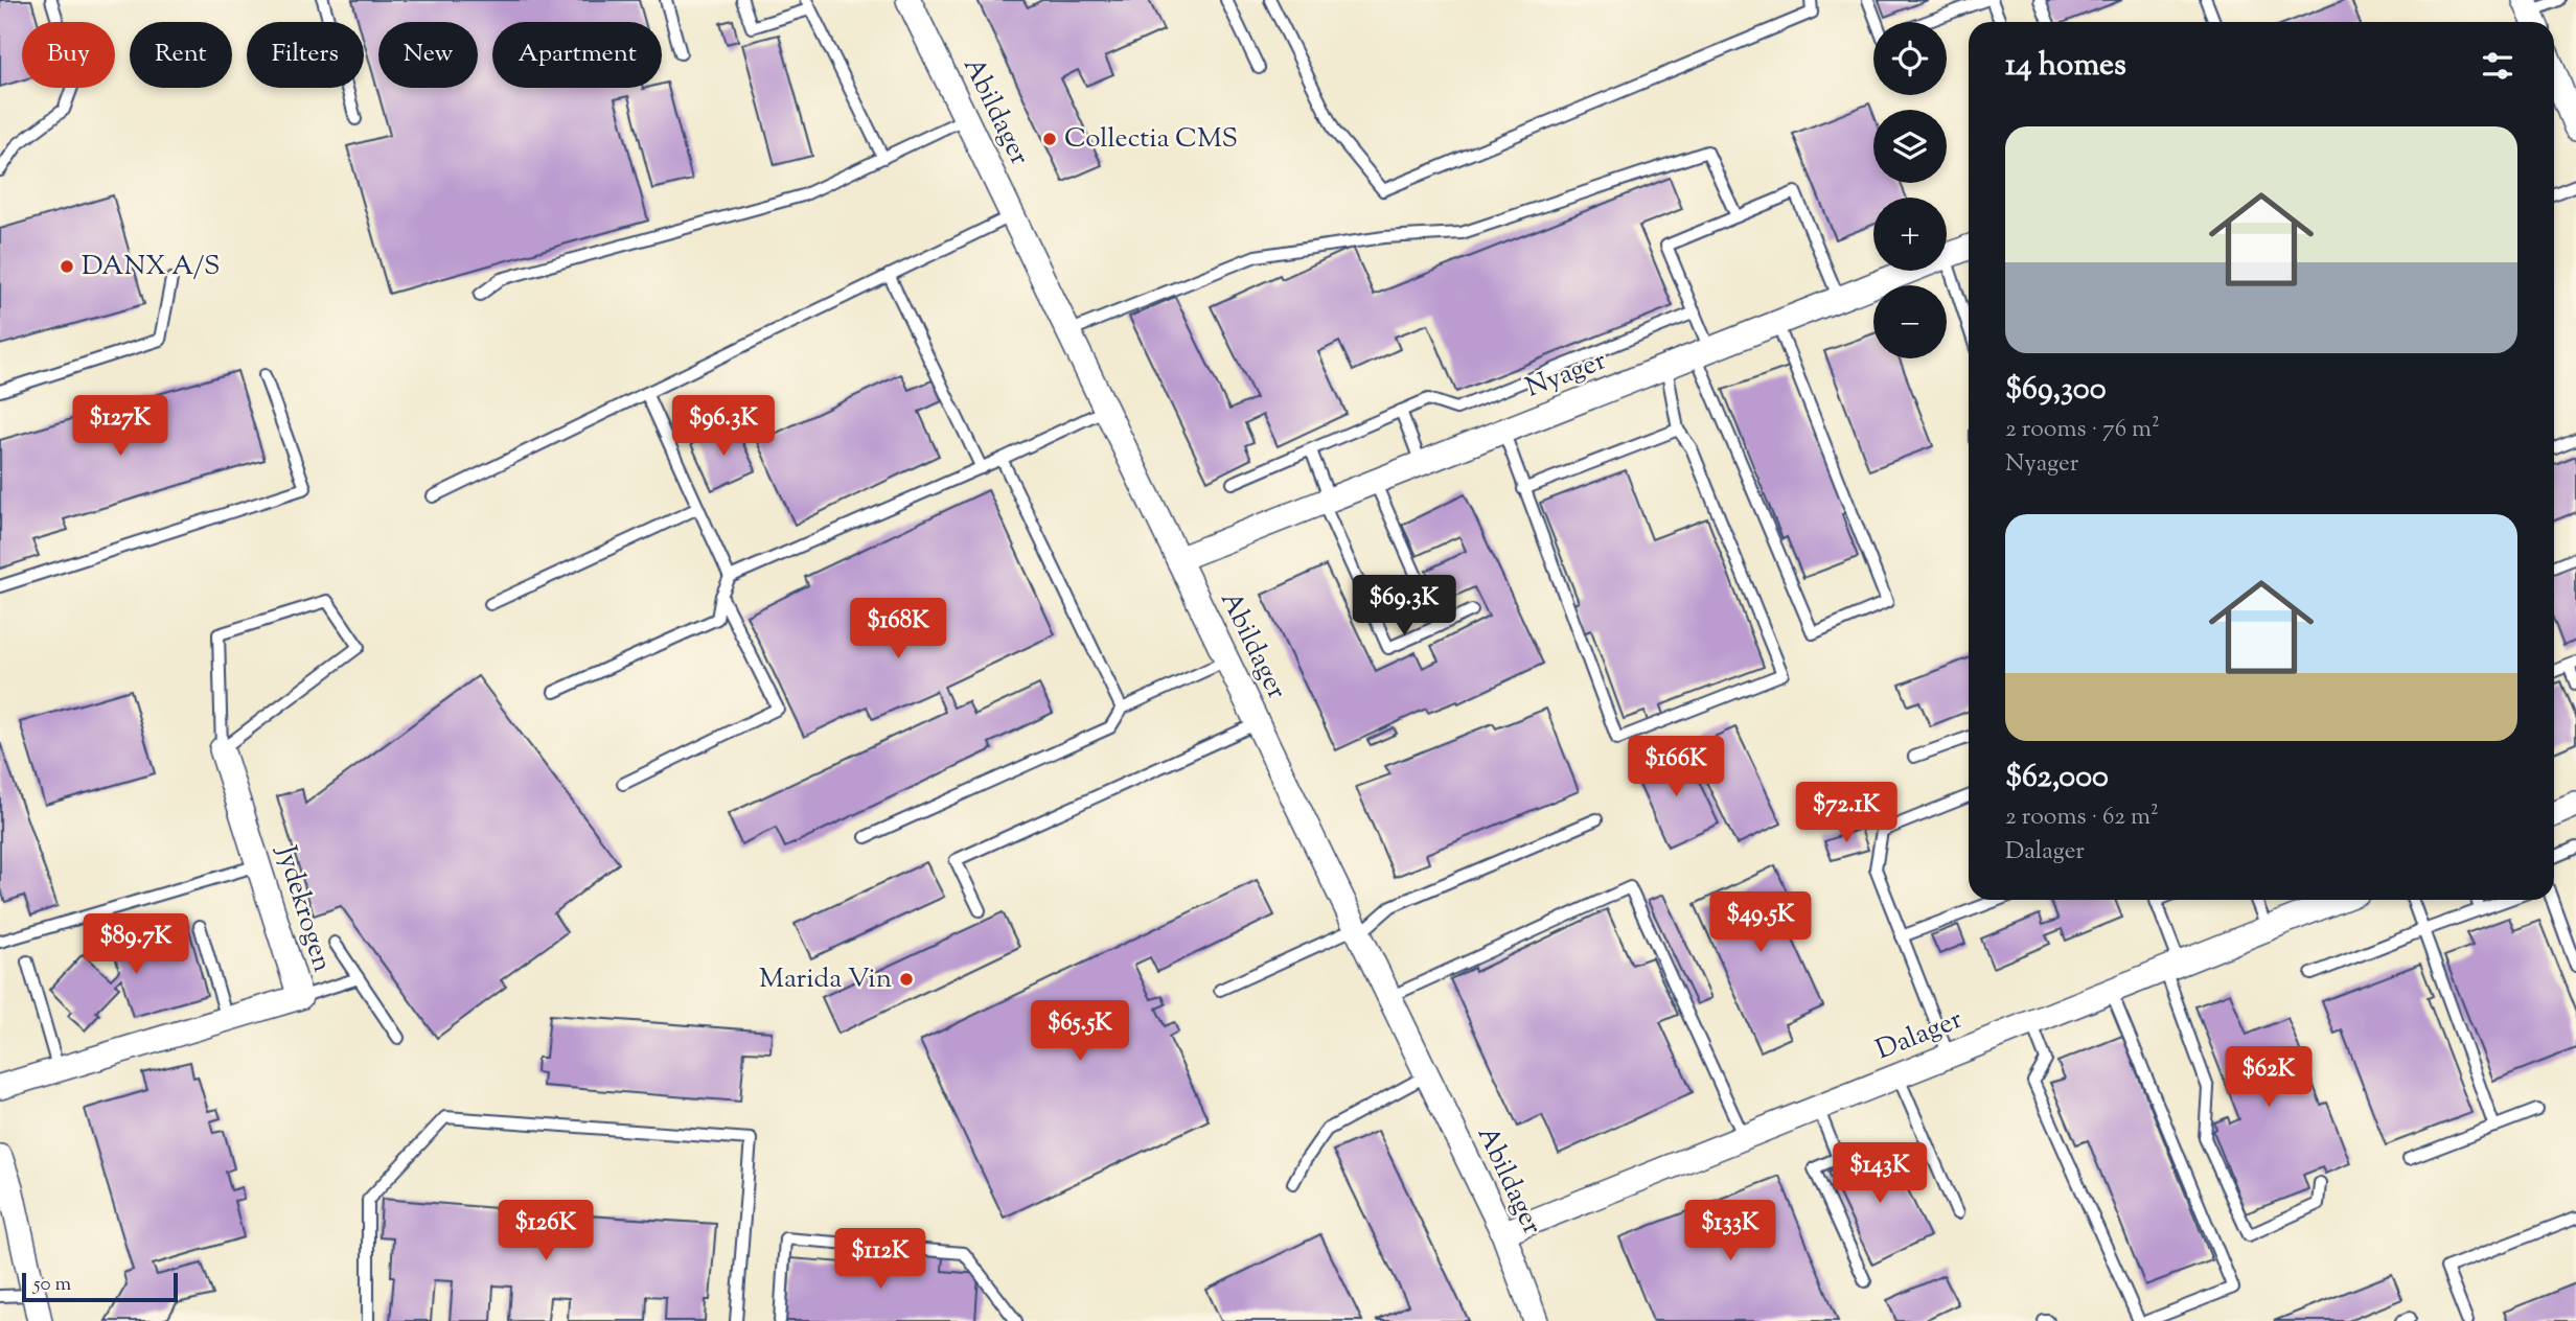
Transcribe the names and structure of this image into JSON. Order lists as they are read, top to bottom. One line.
{"streets":{"street":["Abildager","Nyager","Jydekrogen","Dalager"]},"crossings":[["Abildager","Nyager"],["Abildager","Dalager"]],"places":["Collectia CMS","DANX A/S","Marida Vin"],"scale_bar":"50 m","page":{"map_buttons":["+","−"],"chip":["Buy","Rent","Filters","New","Apartment"],"heading":"14 homes","list":[{"name":"$69,300","note":"2 rooms · 76 m² · Nyager"},{"name":"$62,000","note":"2 rooms · 62 m² · Dalager"}],"price":["$127K","$96.3K","$69.3K","$168K","$166K","$72.1K","$49.5K","$89.7K","$65.5K","$62K","$143K","$126K","$133K","$112K"],"scale":"50 m"}}
